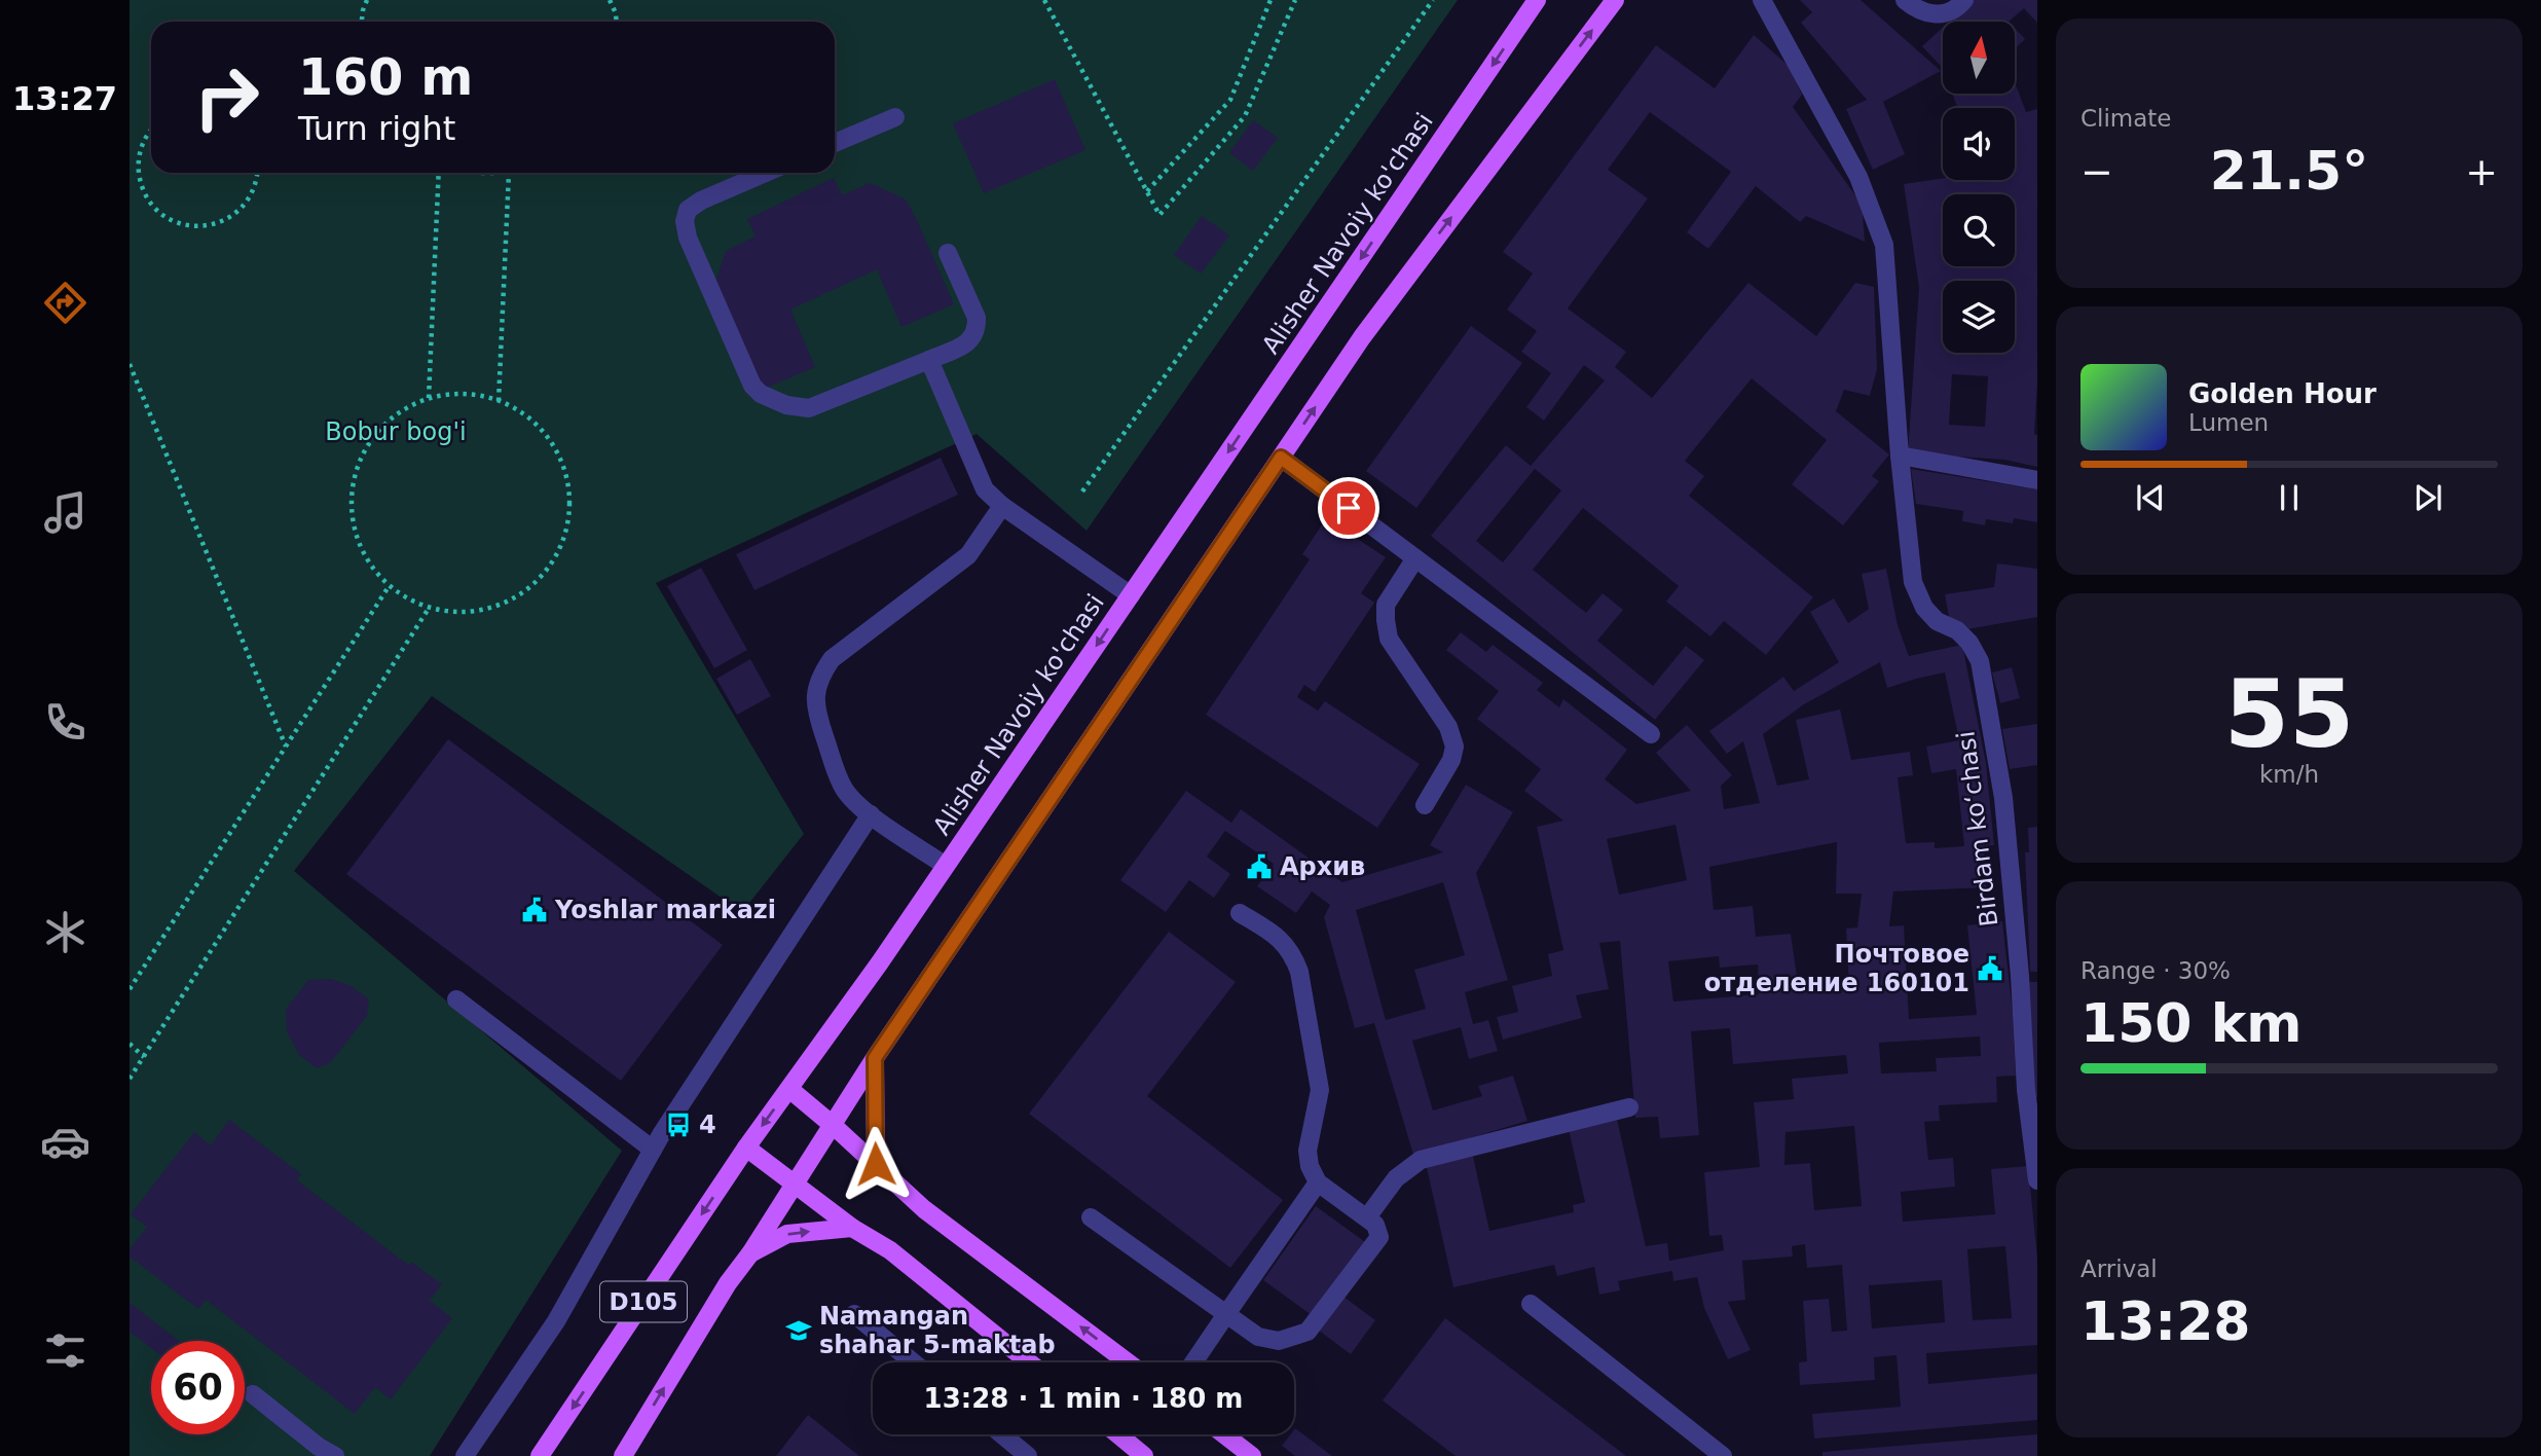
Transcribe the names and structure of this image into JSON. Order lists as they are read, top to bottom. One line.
{"streets":{"main road":["Alisher Navoiy ko'chasi","D105"],"street":["Birdam koʻchasi"]},"parks":["Bobur bog'i"],"places":{"public building":["Архив","Yoshlar markazi","Почтовое отделение 160101"],"bus stop":["4"],"school or university":["Namangan shahar 5-maktab"]},"north":"top","page":{"tabs":"13:27","tile":["Climate",["55","km/h"],["Range · 30%","150 km"],["Arrival","13:28"]],"turn":["160 m","Turn right"],"heat":["−","21.5°","+"],"song":["Golden Hour","Lumen"],"limit":"60","trip":"13:28 · 1 min · 180 m"}}
